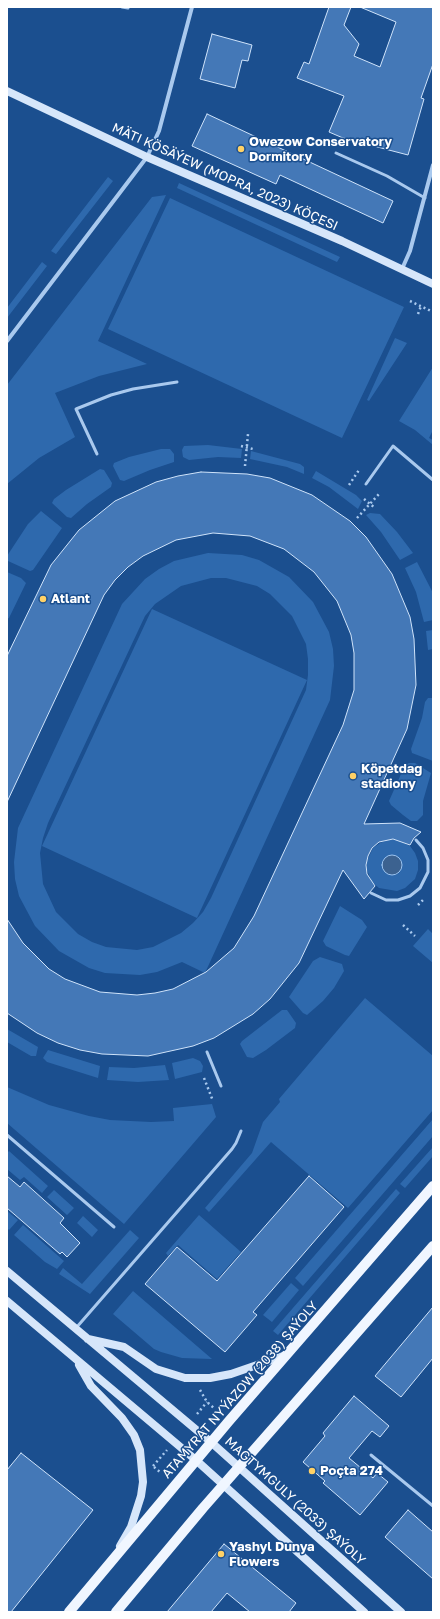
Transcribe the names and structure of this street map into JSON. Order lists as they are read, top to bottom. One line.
{"streets":{"main road":["MÄTI KÖSÄÝEW (MOPRA, 2023) KÖÇESI","ATAMYRAT NYÝAZOW (2038) ŞAÝOLY","MAGTYMGULY (2033) ŞAÝOLY"]},"crossings":[["ATAMYRAT NYÝAZOW (2038) ŞAÝOLY","MAGTYMGULY (2033) ŞAÝOLY"]],"places":["Owezow Conservatory Dormitory","Atlant","Köpetdag stadiony","Poçta 274","Yashyl Dunya Flowers"]}
